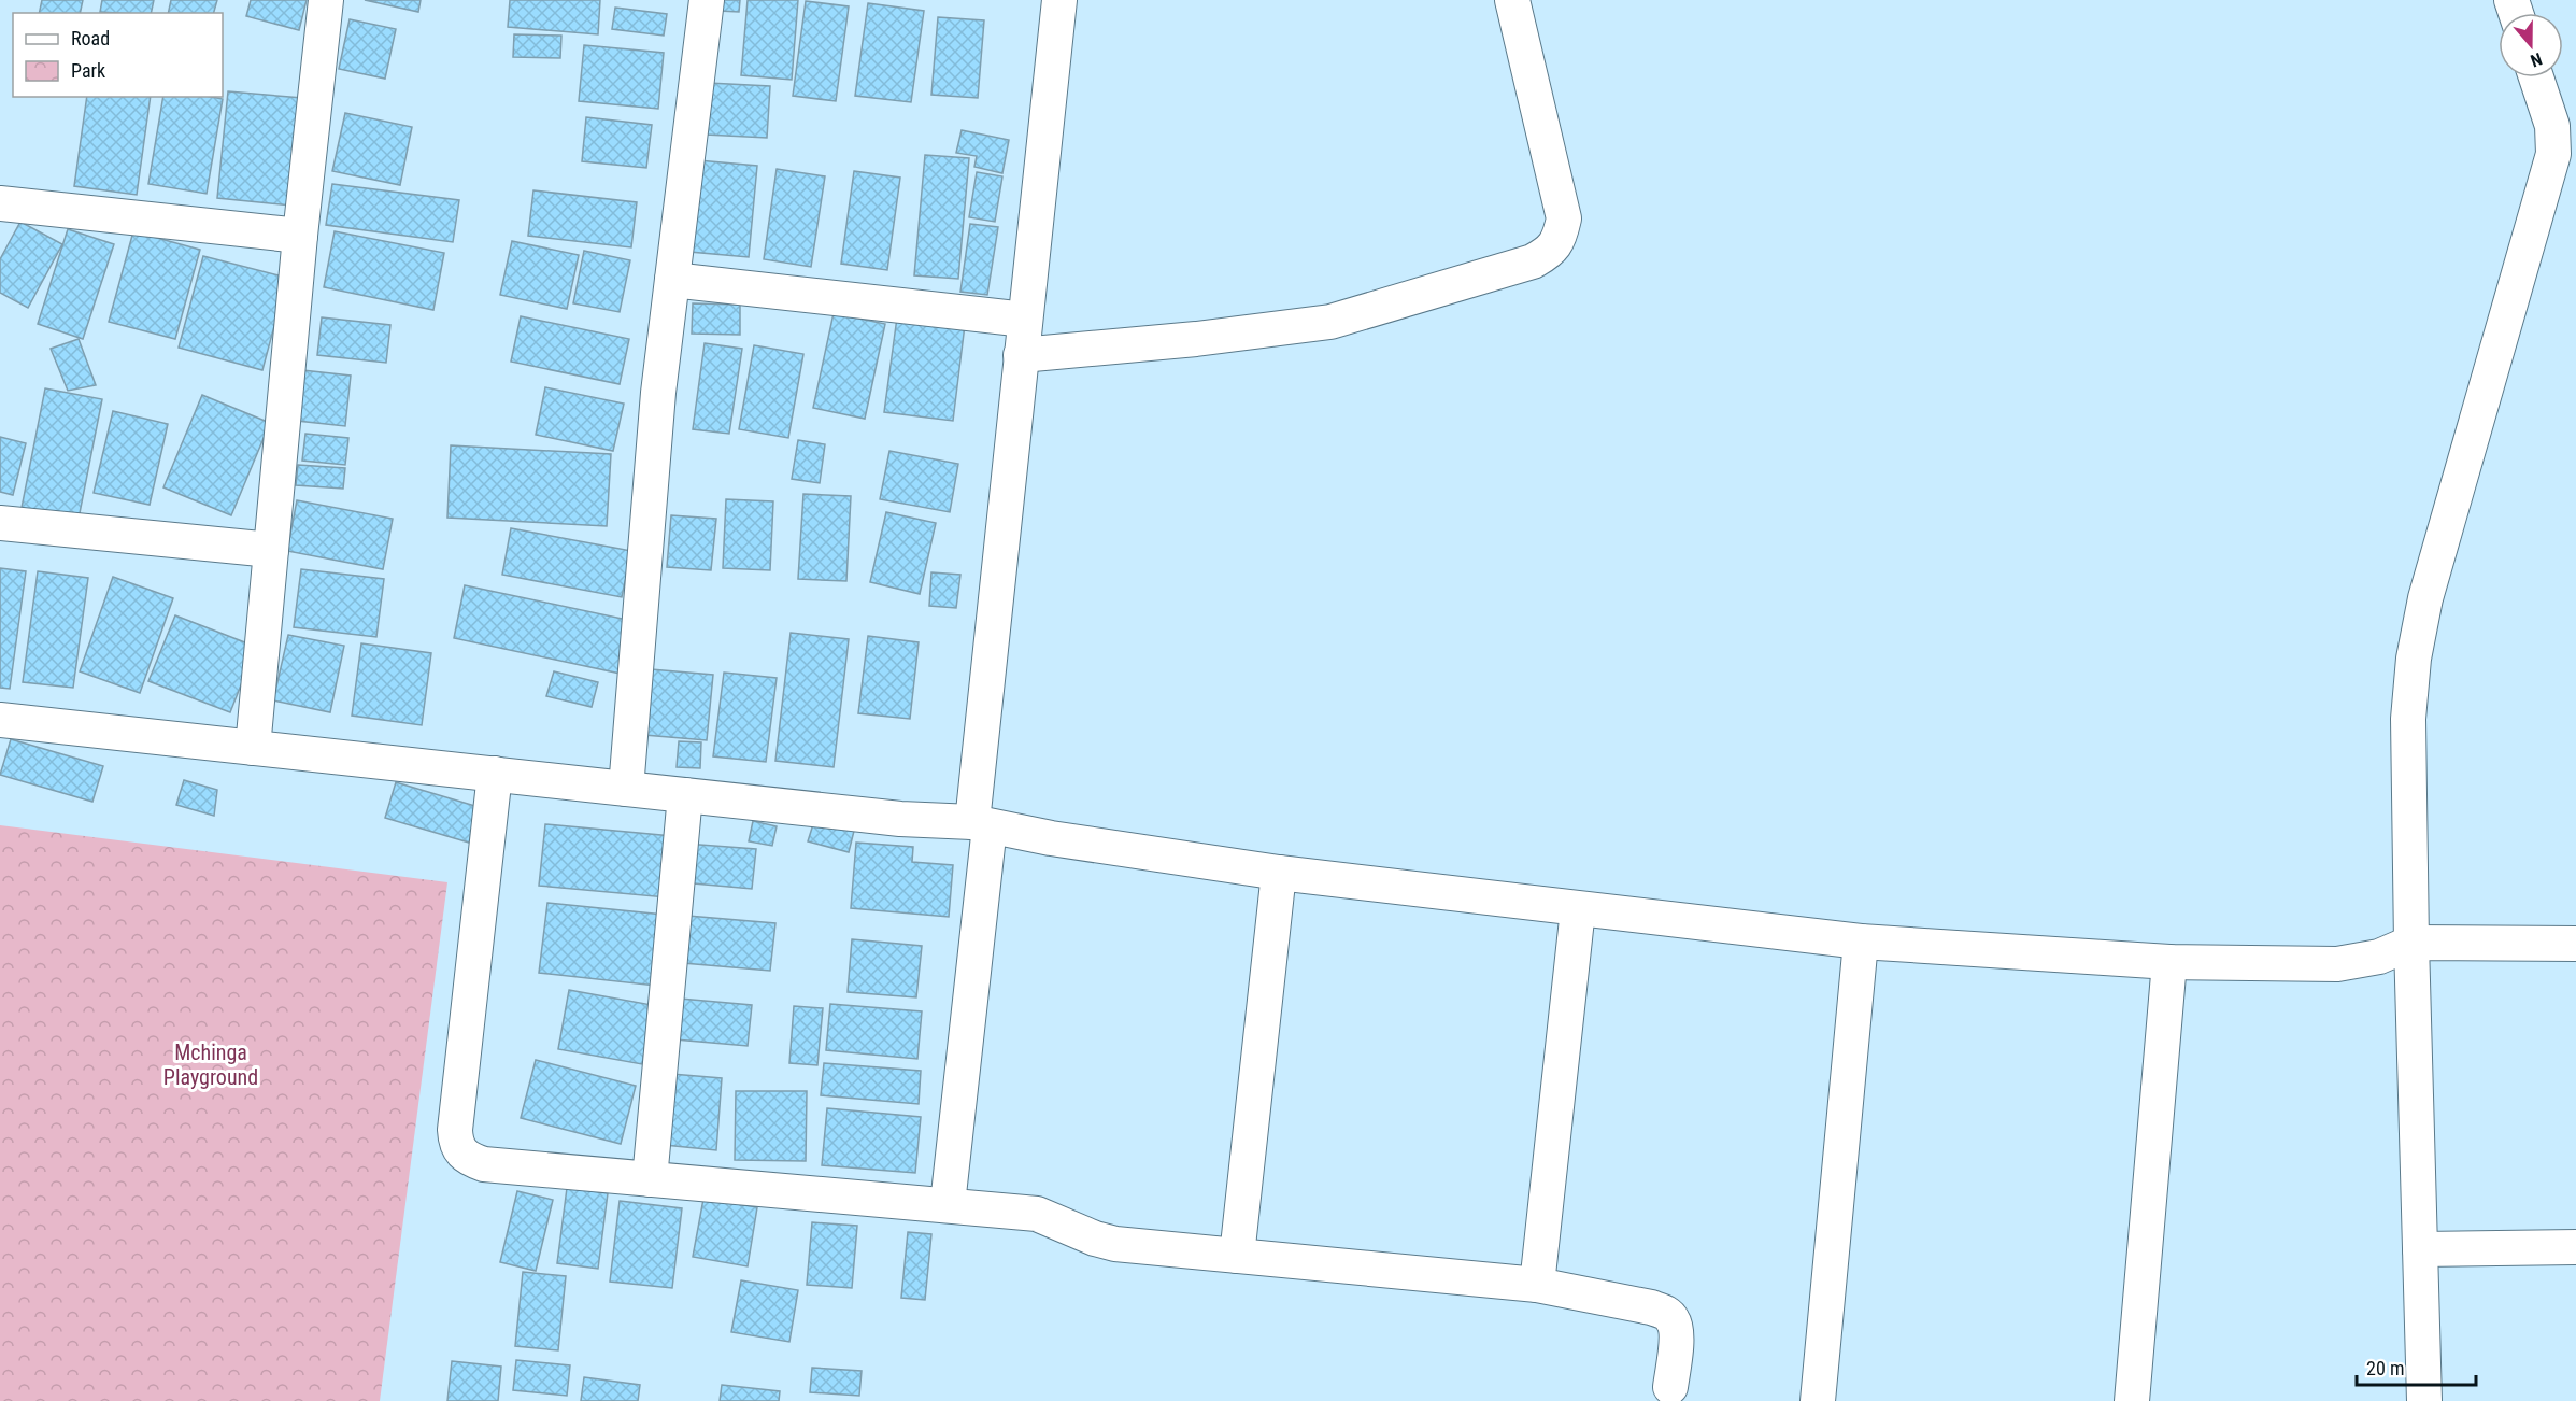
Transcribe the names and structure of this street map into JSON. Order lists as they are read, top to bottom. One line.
{"parks":["Mchinga Playground"],"legend":["Road","Park"],"scale_bar":"20 m","north":"bottom"}
